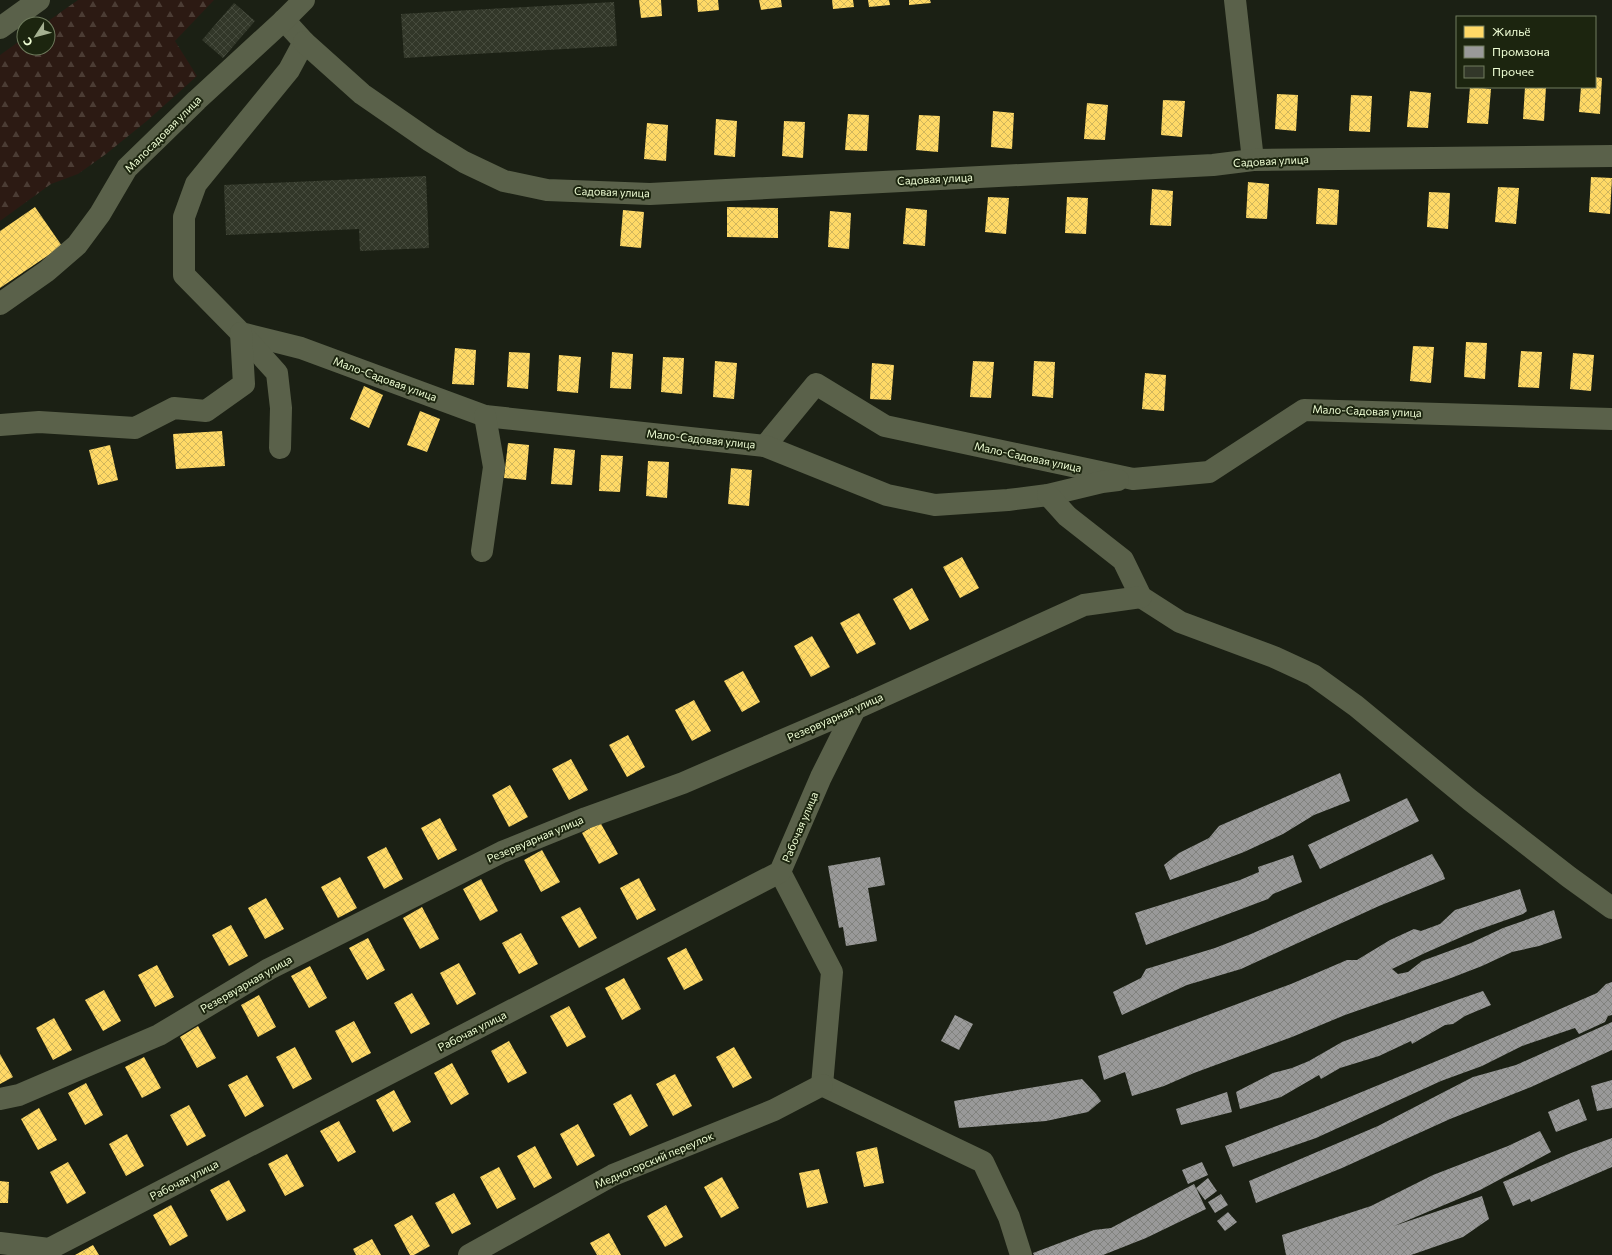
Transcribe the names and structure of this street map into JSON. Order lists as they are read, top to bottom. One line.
{"streets":{"street":["Малосадовая улица","Садовая улица","Мало-Садовая улица","Резервуарная улица","Рабочая улица","Медногорский переулок"]},"crossings":[["Резервуарная улица","Рабочая улица"]],"legend":["Жильё","Промзона","Прочее"],"north":"bottom left"}
